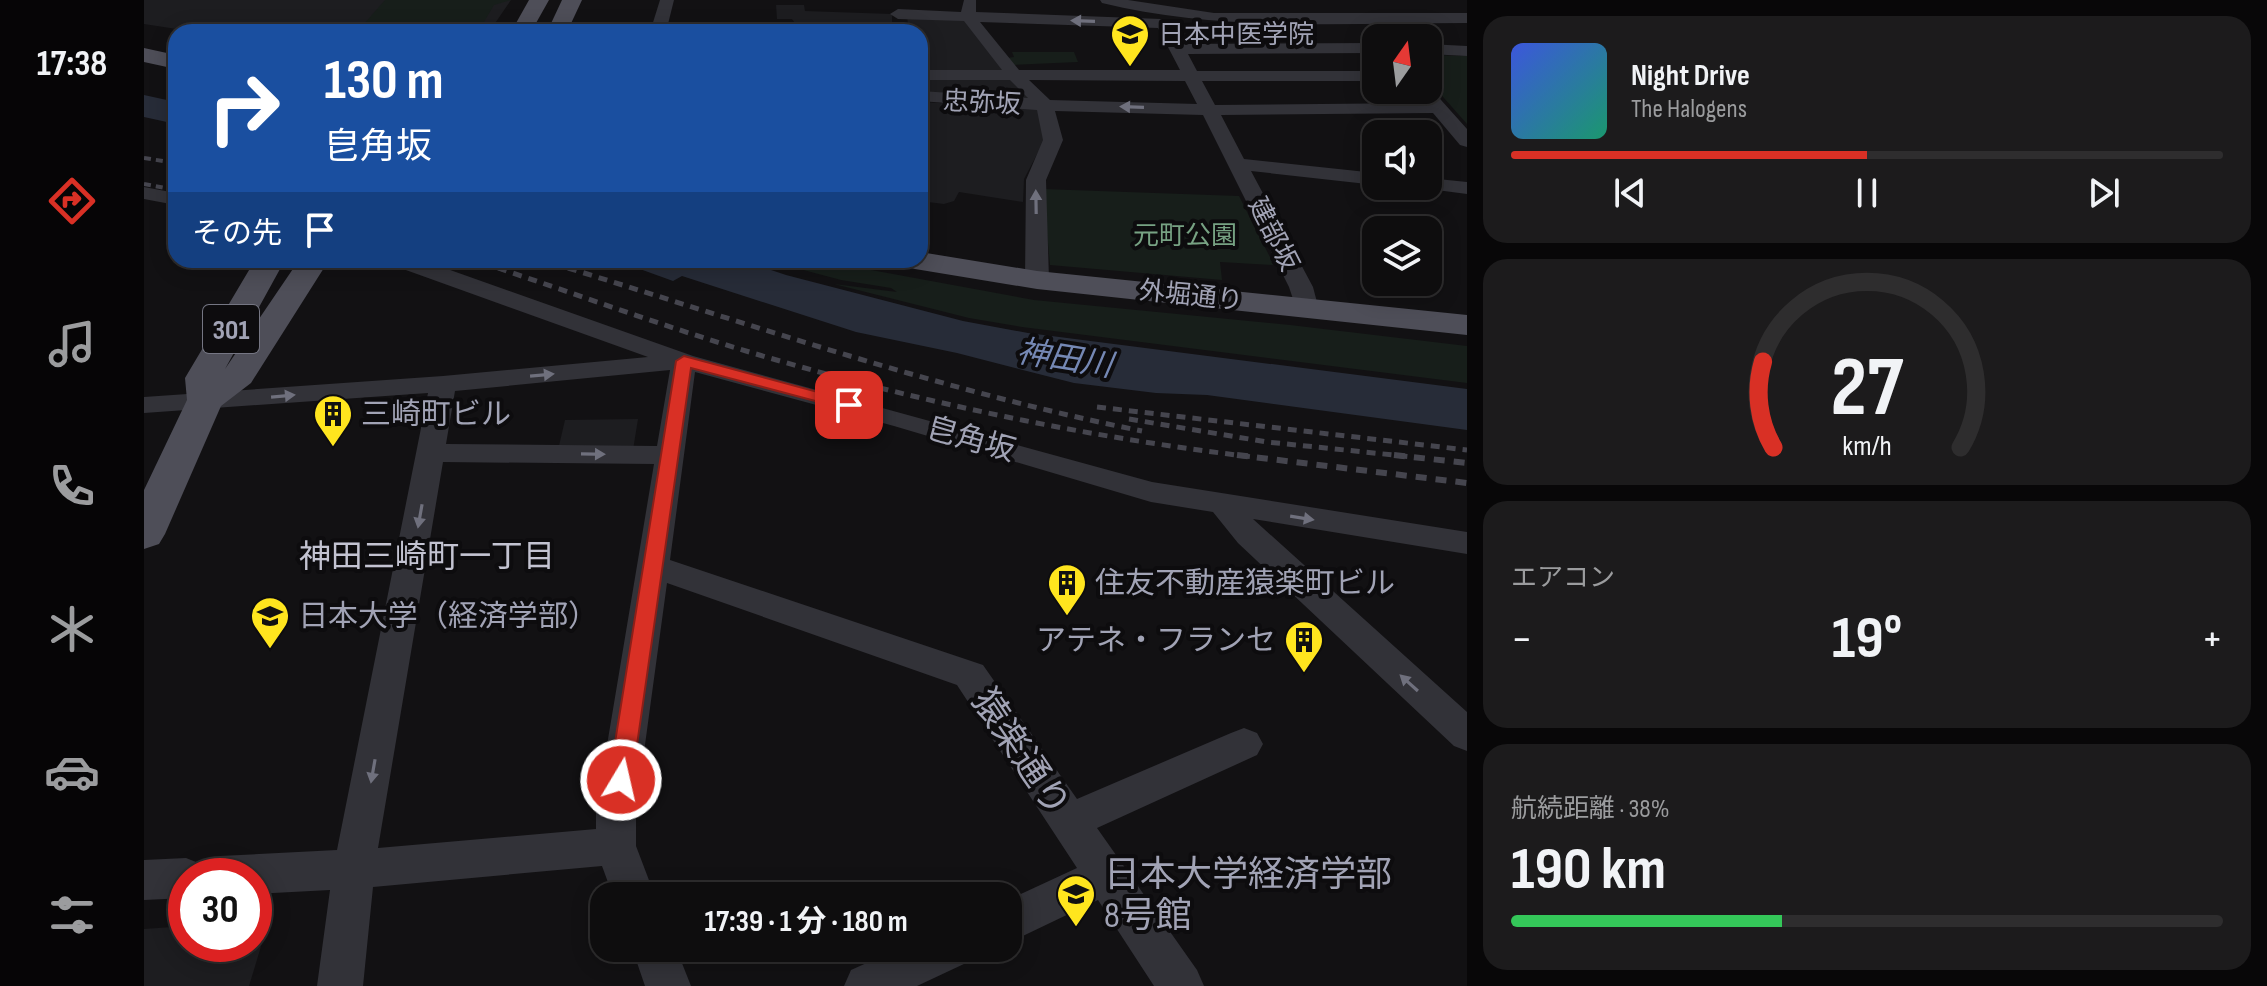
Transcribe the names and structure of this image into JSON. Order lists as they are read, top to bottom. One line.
{"streets":{"main road":["外堀通り","301"],"street":["忠弥坂","建部坂","皀角坂","猿楽通り"]},"crossings":[["忠弥坂","建部坂"],["建部坂","外堀通り"]],"districts":["神田三崎町一丁目"],"water":["神田川"],"parks":["元町公園"],"places":{"school or university":["日本中医学院","日本大学（経済学部）","日本大学経済学部 8号館"],"building":["三崎町ビル","住友不動産猿楽町ビル","アテネ・フランセ"]},"north":"top","page":{"tabs":"17:38","turn":["130 m","皀角坂"],"song":["Night Drive","The Halogens"],"then":"その先","tile":["エアコン",["航続距離 · 38%","190 km"]],"heat":["−","19°","+"],"limit":"30","trip":"17:39 · 1 分 · 180 m","gauge":["27","km/h"]}}
